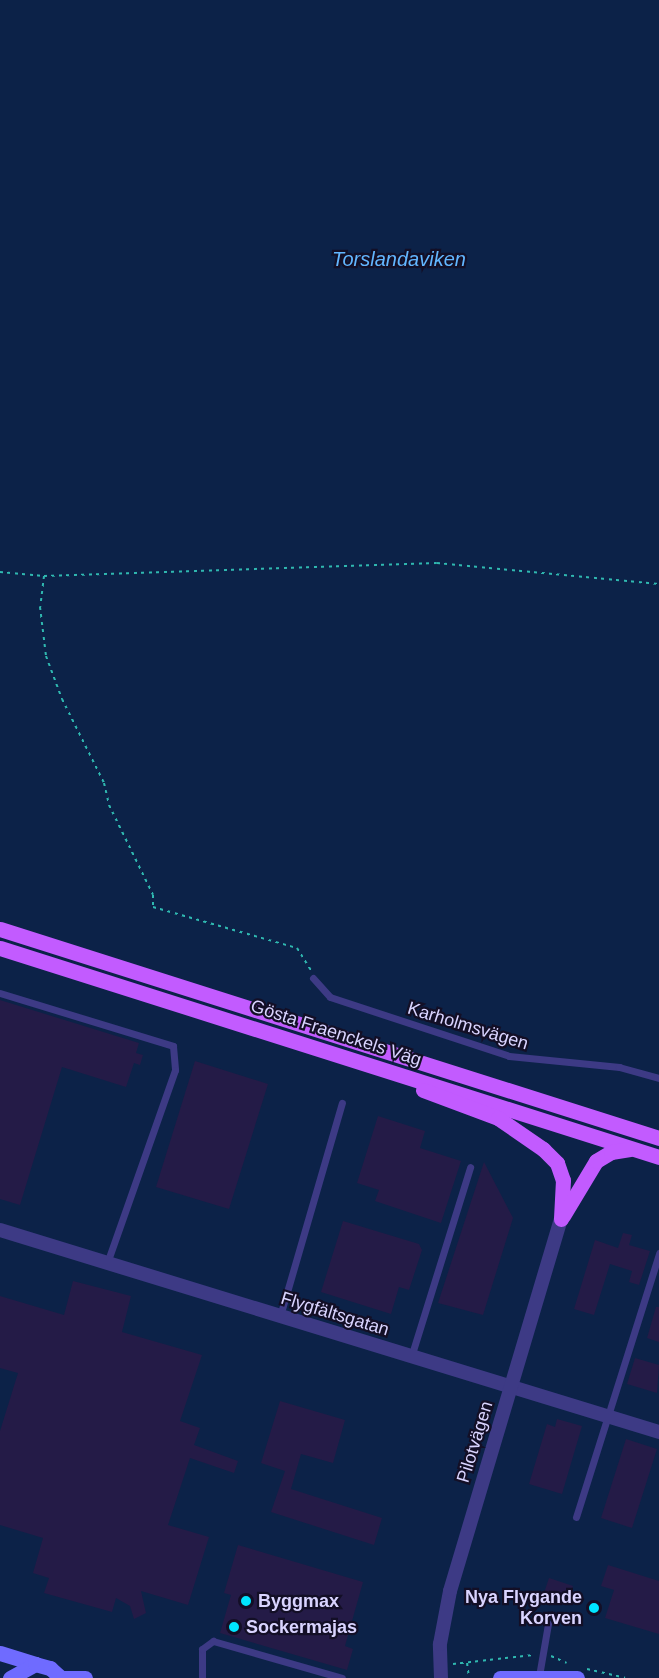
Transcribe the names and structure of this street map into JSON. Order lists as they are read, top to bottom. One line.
{"streets":{"main road":["Gösta Fraenckels Väg"],"street":["Flygfältsgatan","Pilotvägen"],"lane":["Karholmsvägen"]},"crossings":[["Flygfältsgatan","Pilotvägen"]],"water":["Torslandaviken"],"places":["Byggmax","Nya Flygande Korven","Sockermajas"]}
